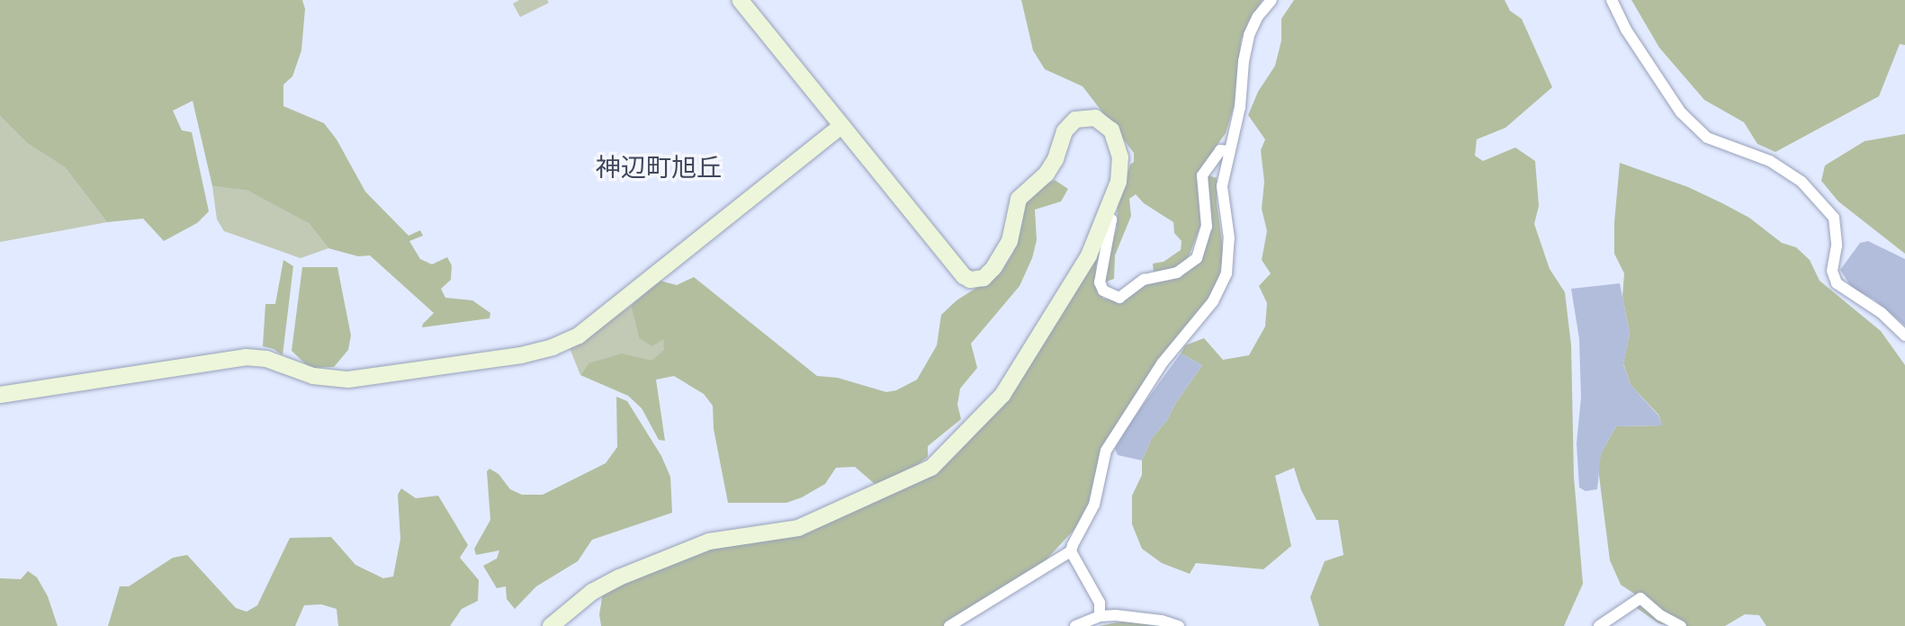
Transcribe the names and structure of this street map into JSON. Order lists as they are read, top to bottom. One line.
{"districts":["神辺町旭丘"]}
